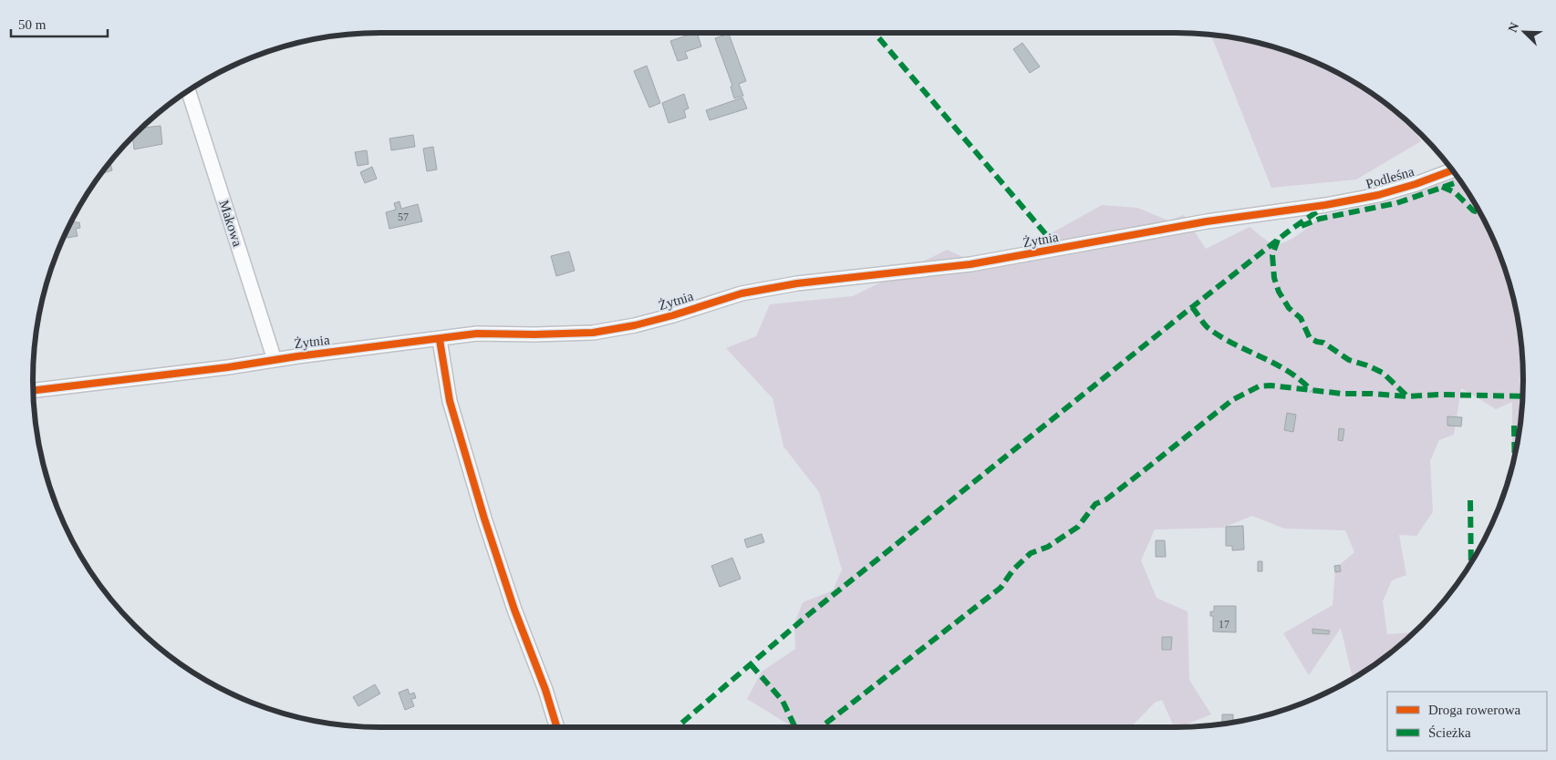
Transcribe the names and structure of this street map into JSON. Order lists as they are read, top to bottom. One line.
{"streets":{"street":["Podleśna","Makowa","Żytnia"]},"crossings":[["Podleśna","Żytnia"],["Makowa","Żytnia"]],"house_numbers":["57","17"],"legend":["Droga rowerowa","Ścieżka"],"scale_bar":"50 m","north":"top left"}
